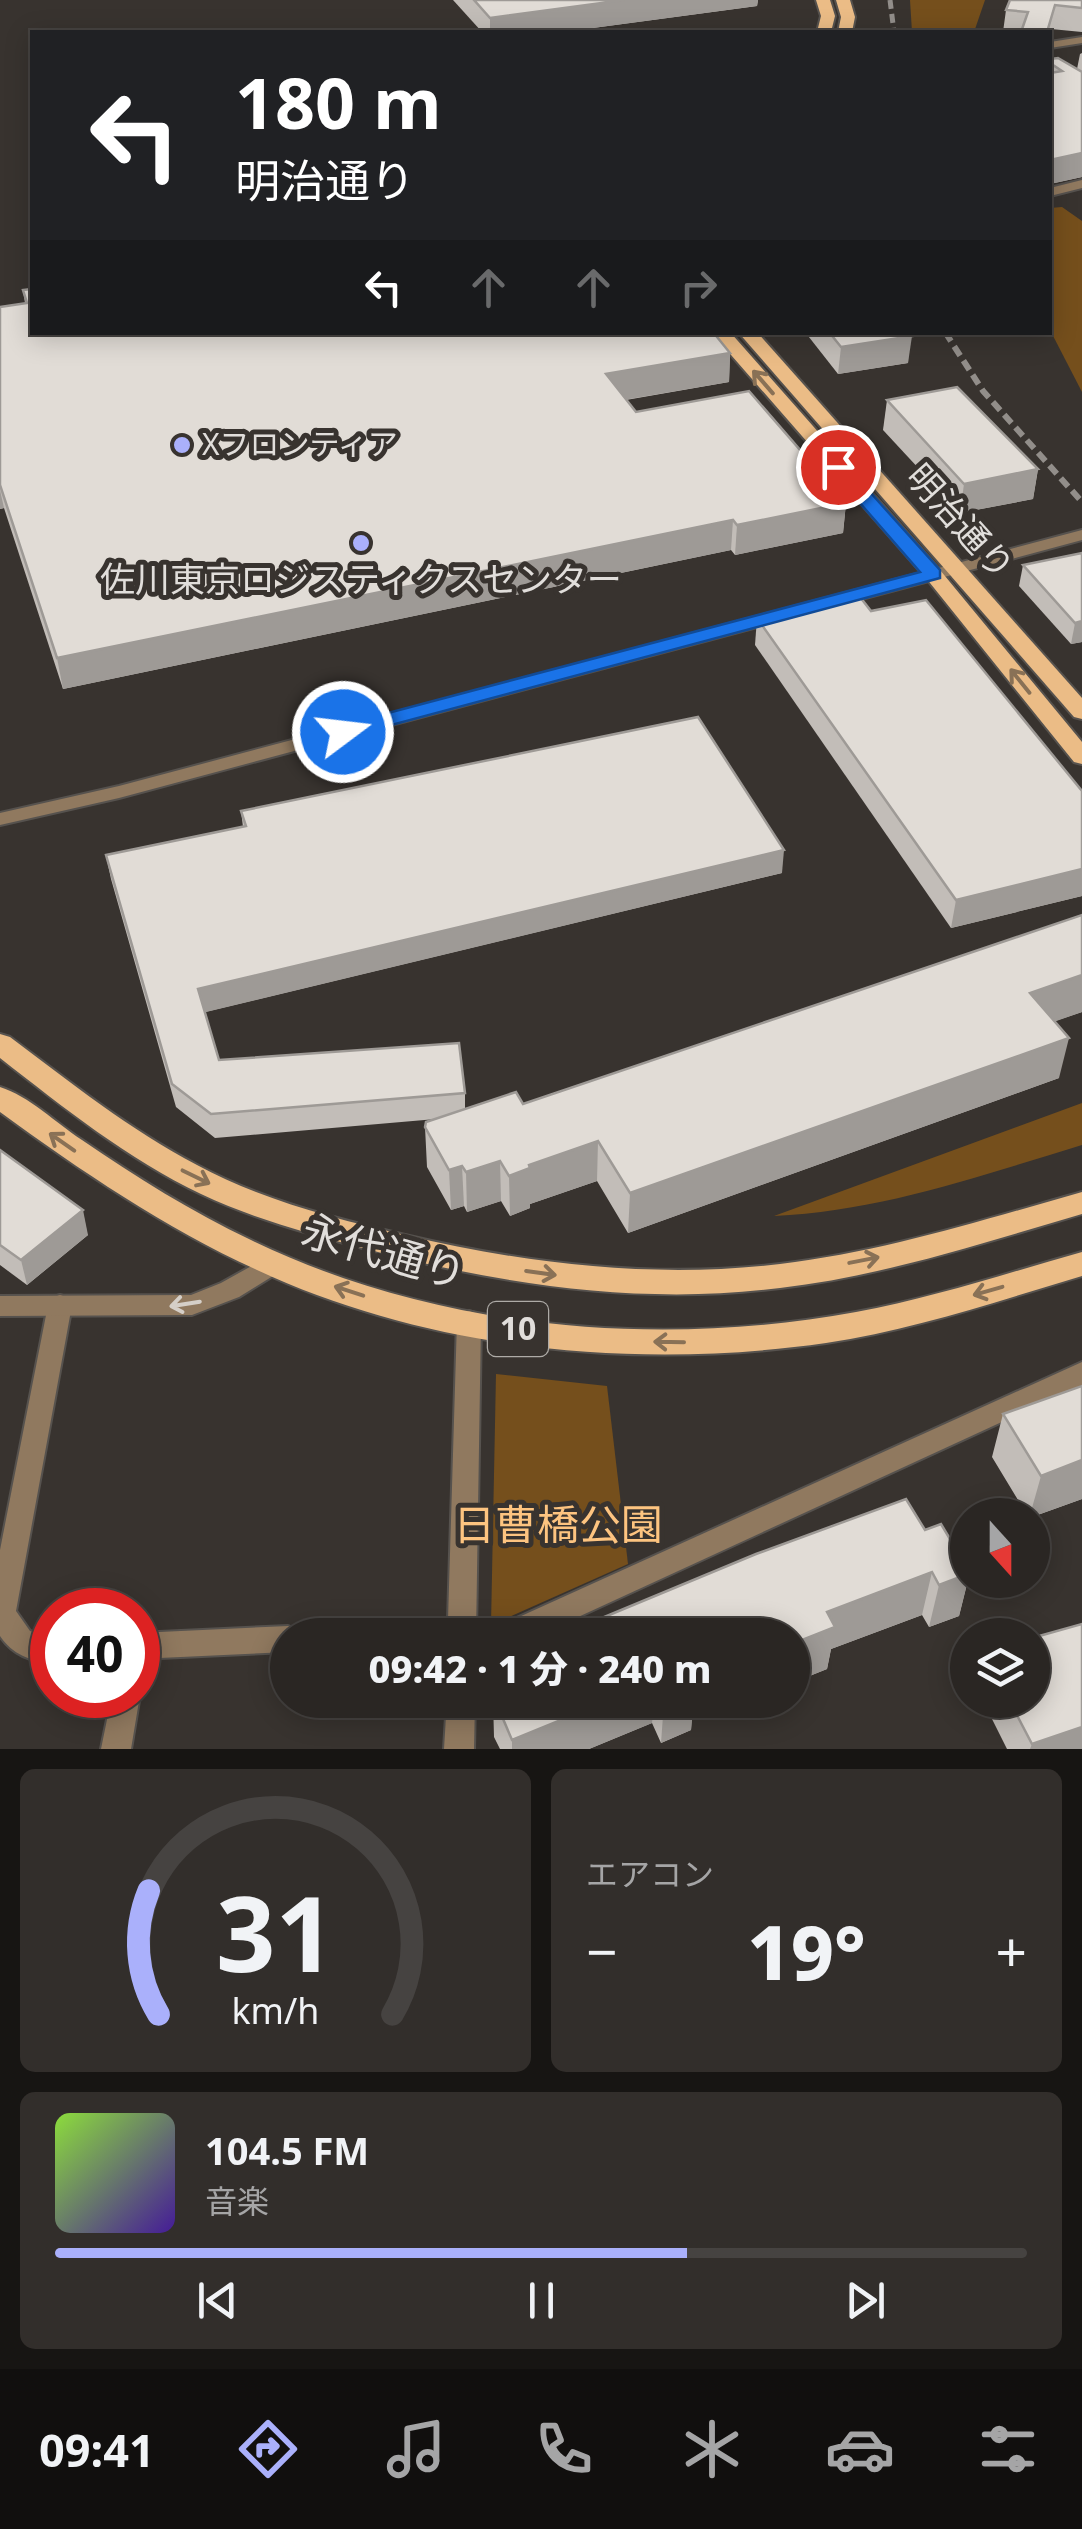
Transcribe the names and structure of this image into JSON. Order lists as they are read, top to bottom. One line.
{"streets":{"main road":["明治通り","永代通り","10"]},"parks":["日曹橋公園"],"places":["Xフロンティア","佐川東京ロジスティクスセンター"],"north":"bottom","page":{"turn":["180 m","明治通り"],"limit":"40","trip":"09:42 · 1 分 · 240 m","tile":"エアコン","heat":["−","19°","+"],"song":["104.5 FM","音楽"],"tabs":"09:41","gauge":["31","km/h"]}}
